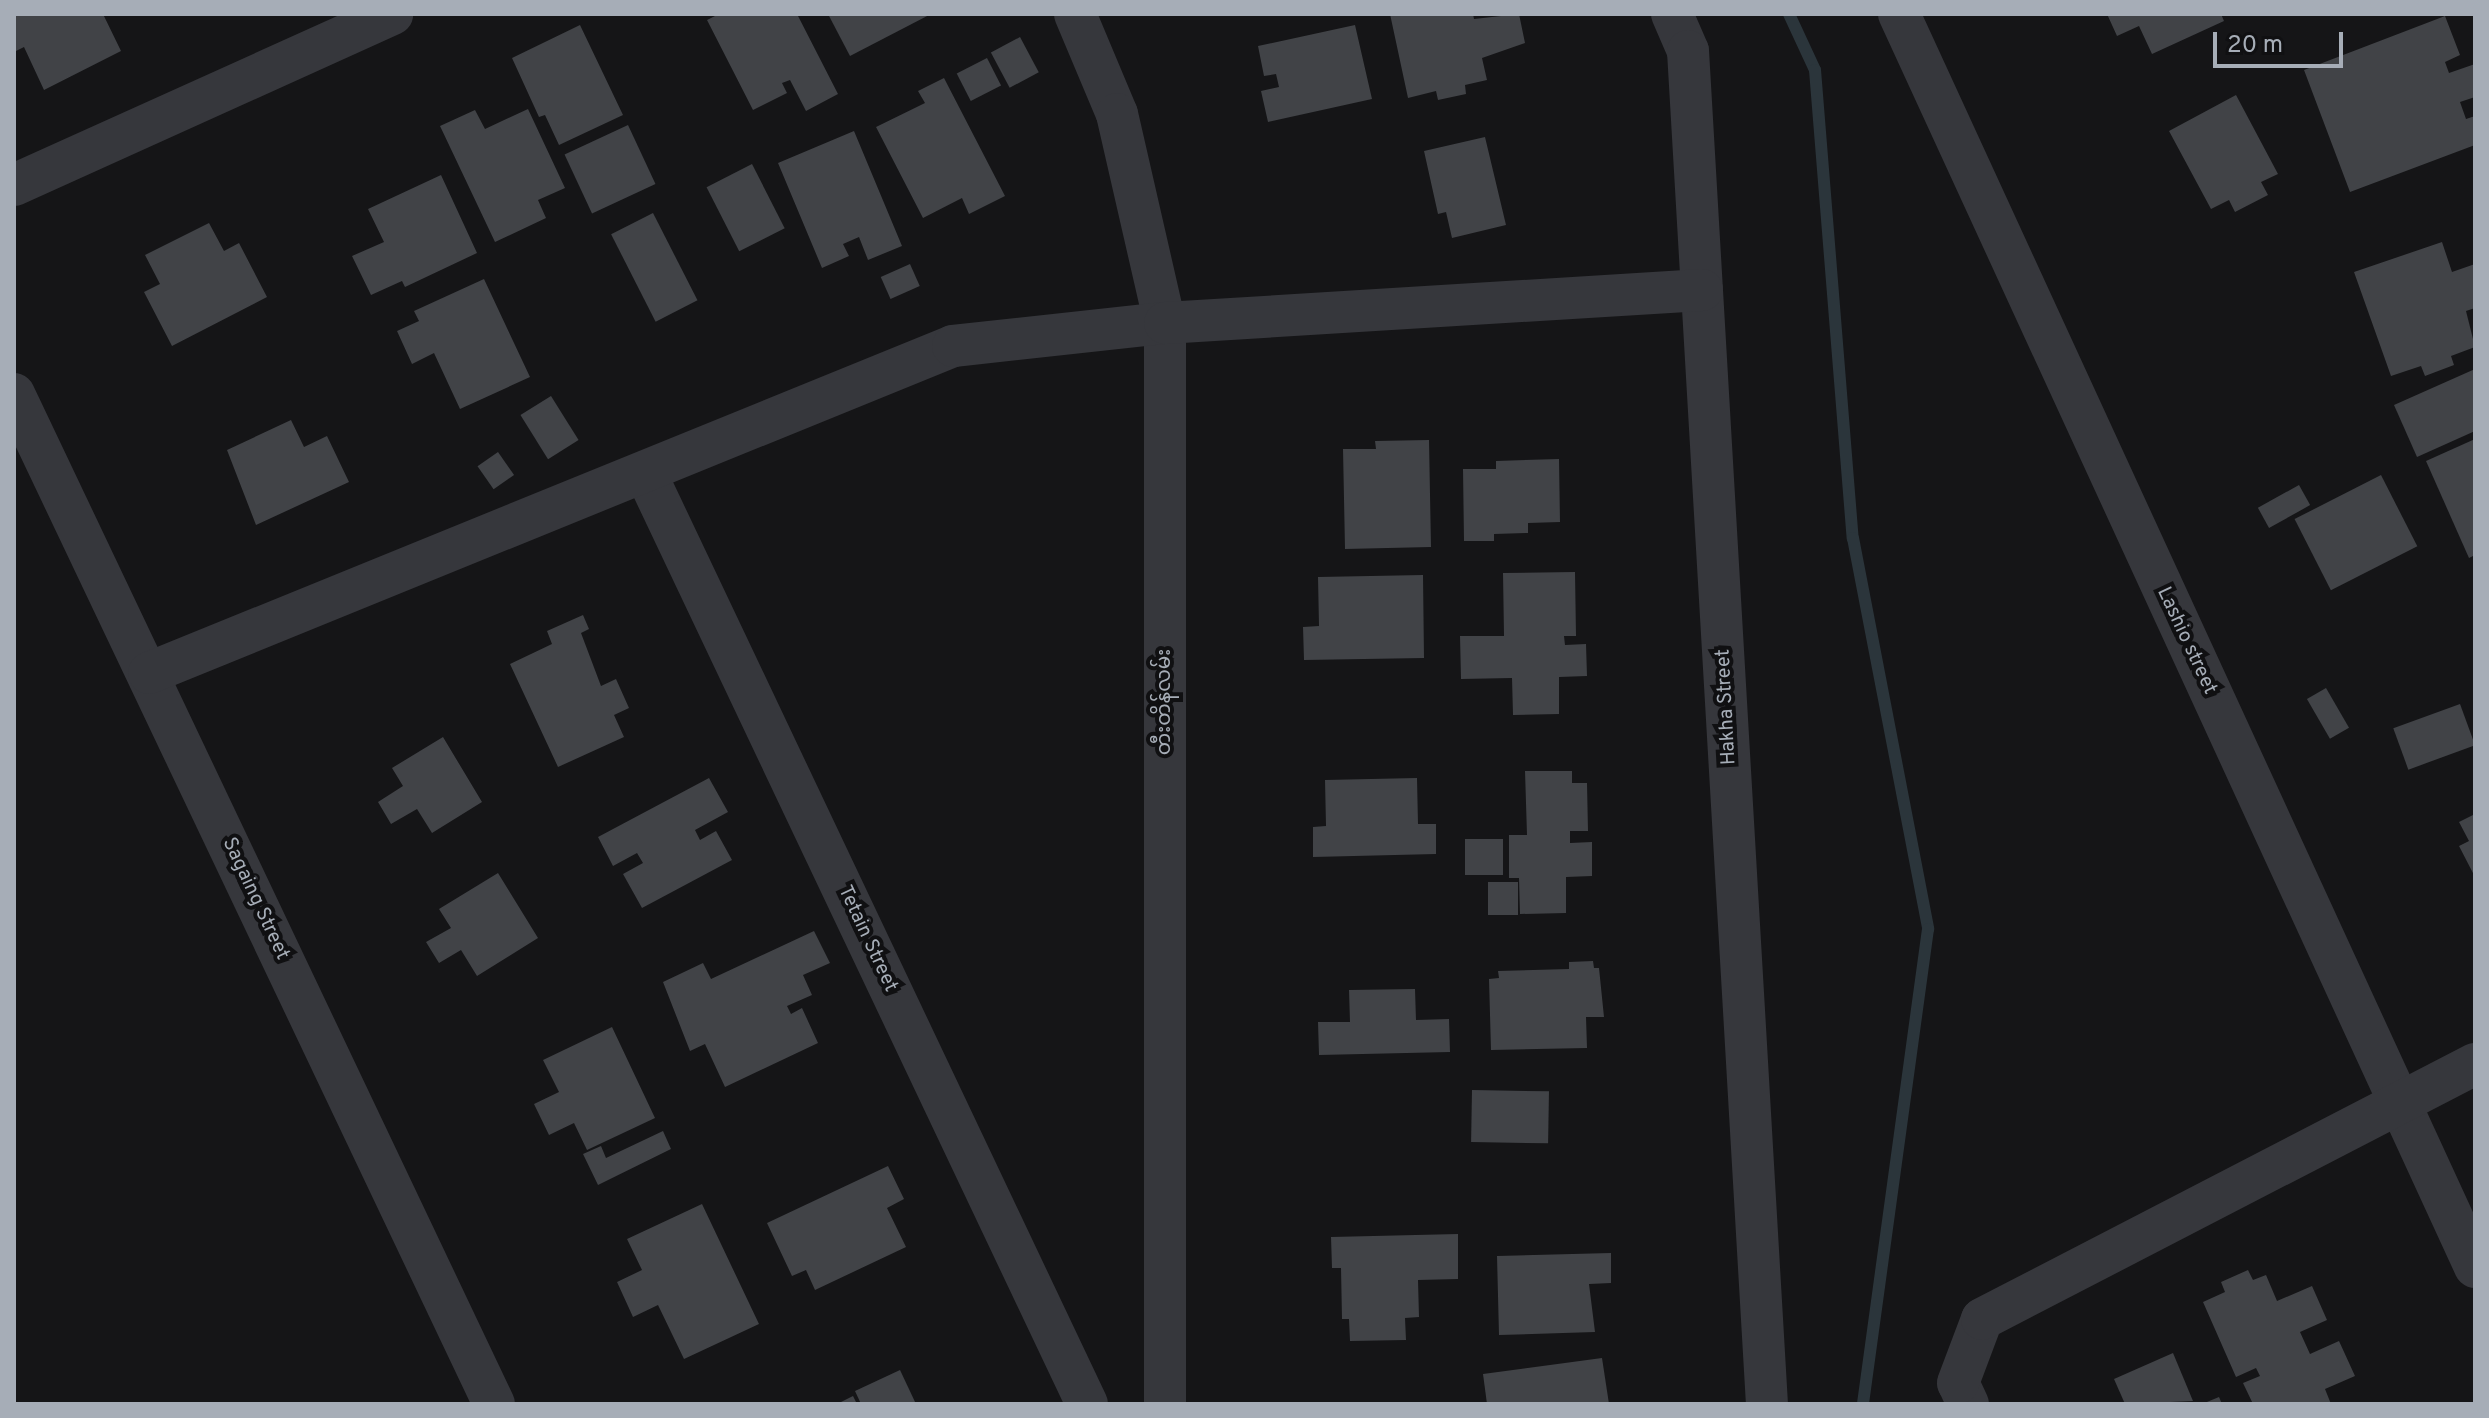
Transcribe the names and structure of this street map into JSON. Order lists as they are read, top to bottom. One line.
{"streets":{"street":["Lashio street","တီးတိန်လမ်း","Hakha Street","Sagaing Street","Tetain Street"]},"scale_bar":"20 m"}
